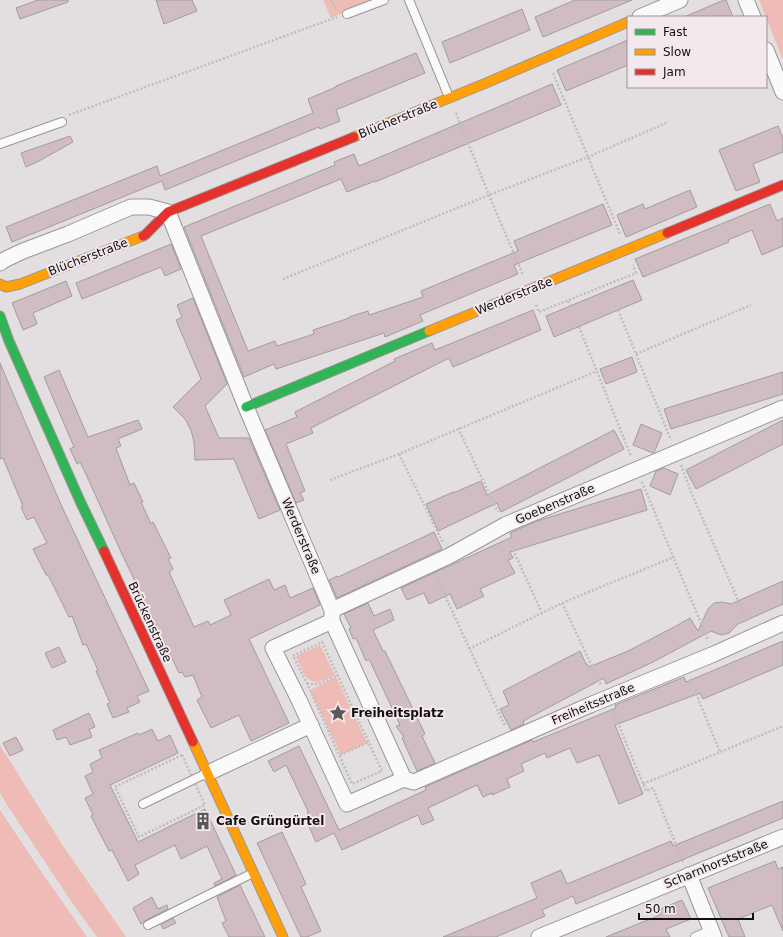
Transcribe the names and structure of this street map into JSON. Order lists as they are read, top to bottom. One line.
{"streets":{"street":["Blücherstraße","Werderstraße","Goebenstraße","Brückenstraße","Freiheitsstraße","Scharnhorststraße"]},"crossings":[["Blücherstraße","Werderstraße"],["Werderstraße","Goebenstraße"]],"places":{"place":["Freiheitsplatz"],"building":["Cafe Grüngürtel"]},"legend":["Fast","Slow","Jam"],"scale_bar":"50 m"}
